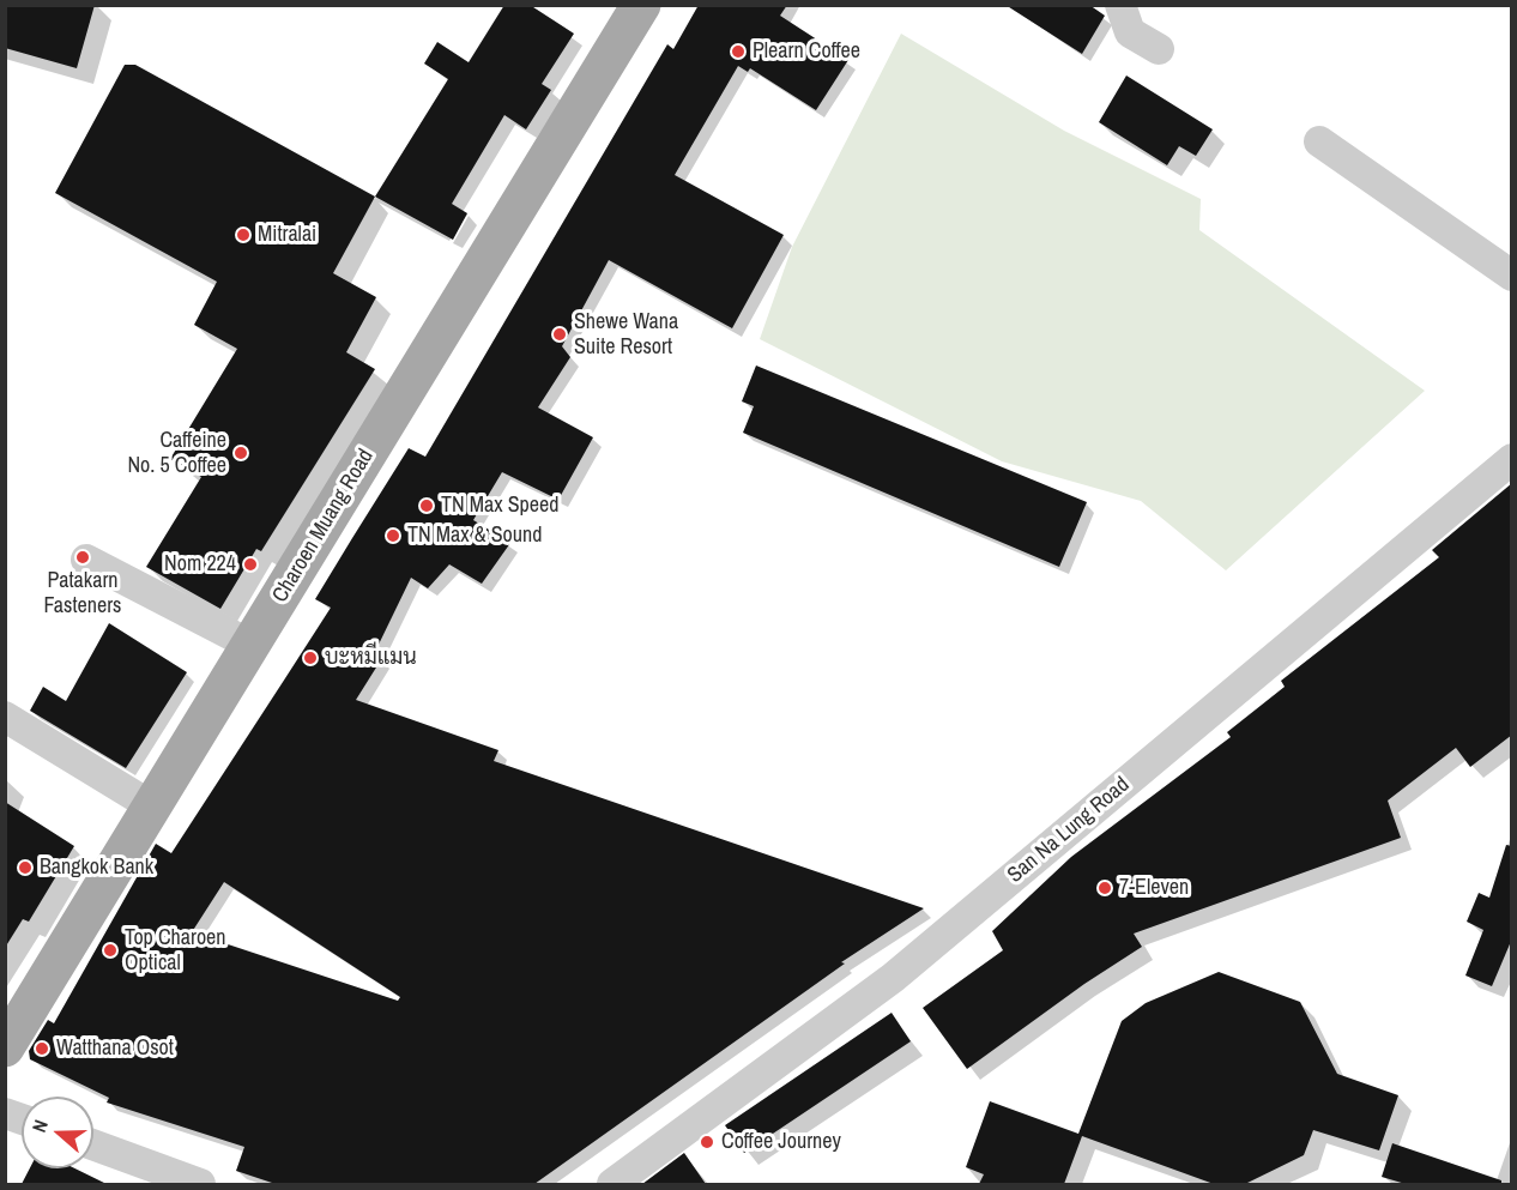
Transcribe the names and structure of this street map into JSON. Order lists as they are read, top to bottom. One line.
{"streets":{"main road":["Charoen Muang Road"],"street":["San Na Lung Road"]},"places":["Plearn Coffee","Mitralai","Shewe Wana Suite Resort","Caffeine No. 5 Coffee","TN Max Speed","TN Max & Sound","Patakarn Fasteners","Nom 224","บะหมีแมน","Bangkok Bank","7-Eleven","Top Charoen Optical","Watthana Osot","Coffee Journey"],"north":"left"}
